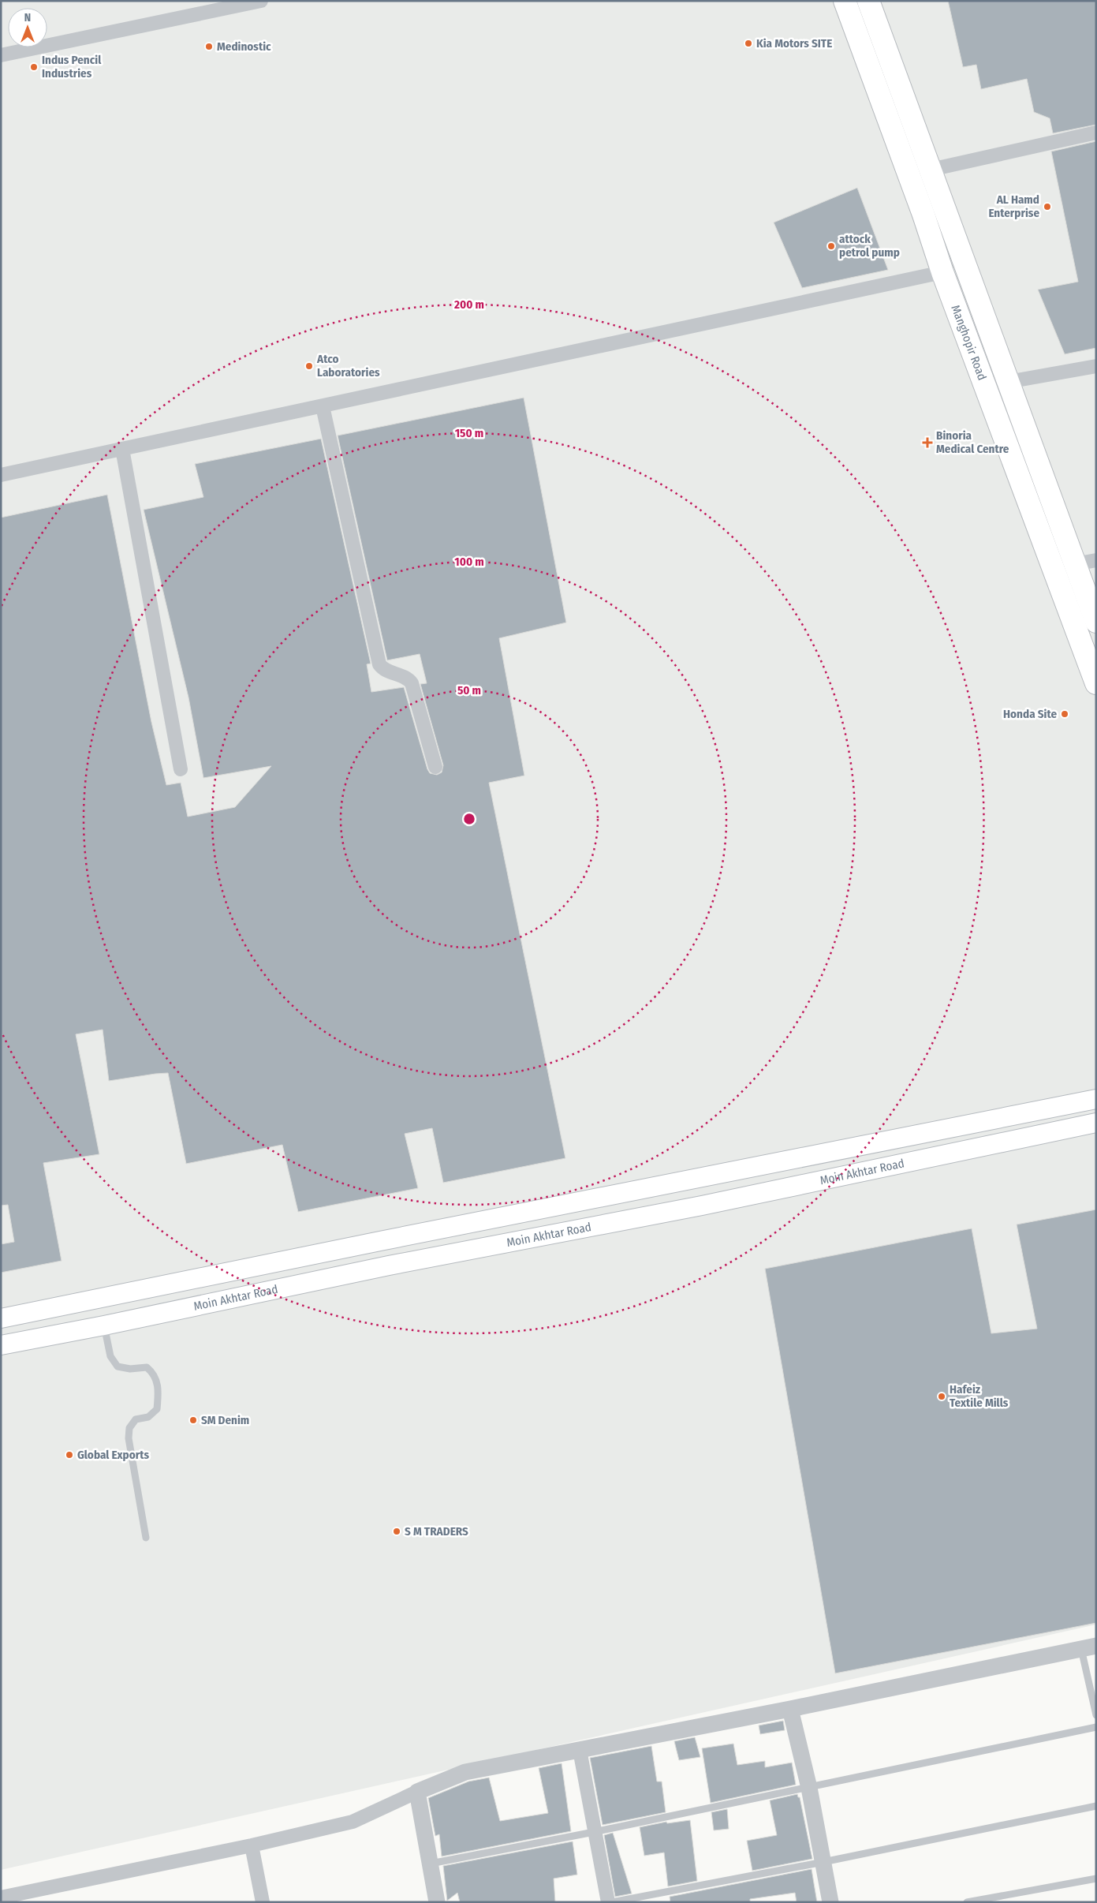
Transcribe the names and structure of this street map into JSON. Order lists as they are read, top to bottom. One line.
{"streets":{"main road":["Manghopir Road","Moin Akhtar Road"]},"places":{"other":["Kia Motors SITE","Medinostic","Indus Pencil Industries","AL Hamd Enterprise","attock petrol pump","Atco Laboratories","Honda Site","Hafeiz Textile Mills","SM Denim","Global Exports","S M TRADERS"],"health":["Binoria Medical Centre"]},"north":"top","rings":["200 m","150 m","100 m","50 m"]}
